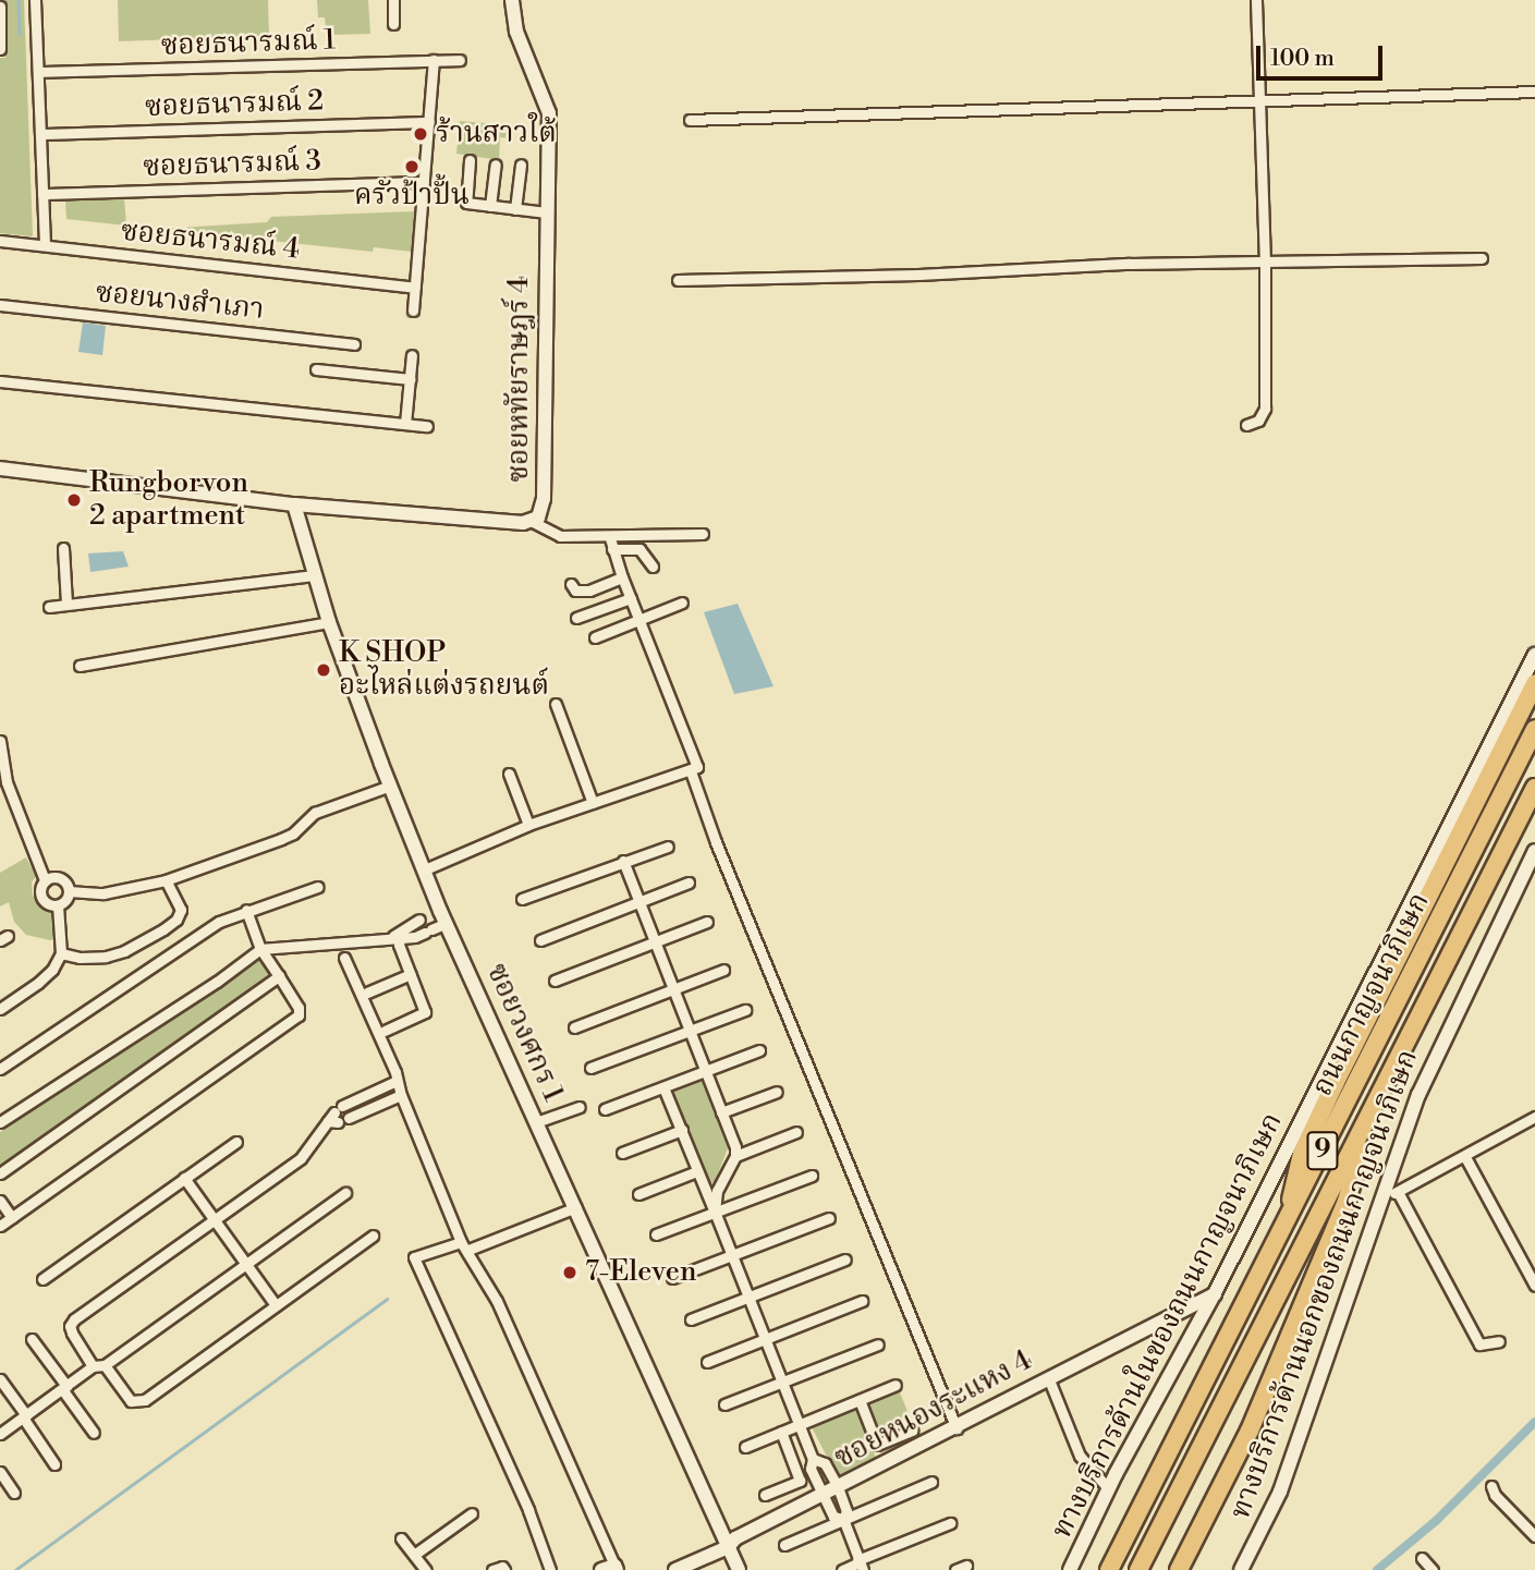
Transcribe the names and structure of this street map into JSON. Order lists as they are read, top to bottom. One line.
{"streets":{"highway":["ถนนกาญจนาภิเษก","9"],"street":["ซอยธนารมณ์ 1","ซอยธนารมณ์ 2","ซอยธนารมณ์ 3","ซอยธนารมณ์ 4","ซอยนางสำเภา","ซอยหทัยราษฎร์ 4","ซอยวงศกร 1","ทางบริการด้านนอกของถนนกาญจนาภิเษก","ทางบริการด้านในของถนนกาญจนาภิเษก","ซอยหนองระแหง 4"]},"crossings":[["ซอยหทัยราษฎร์ 4","ซอยวงศกร 1"],["ซอยวงศกร 1","ซอยหนองระแหง 4"],["ทางบริการด้านในของถนนกาญจนาภิเษก","ซอยหนองระแหง 4"]],"places":["ร้านสาวใต้","ครัวป้าปั้น","Rungborvon 2 apartment","K SHOP อะไหล่แต่งรถยนต์","7-Eleven"],"scale_bar":"100 m"}
